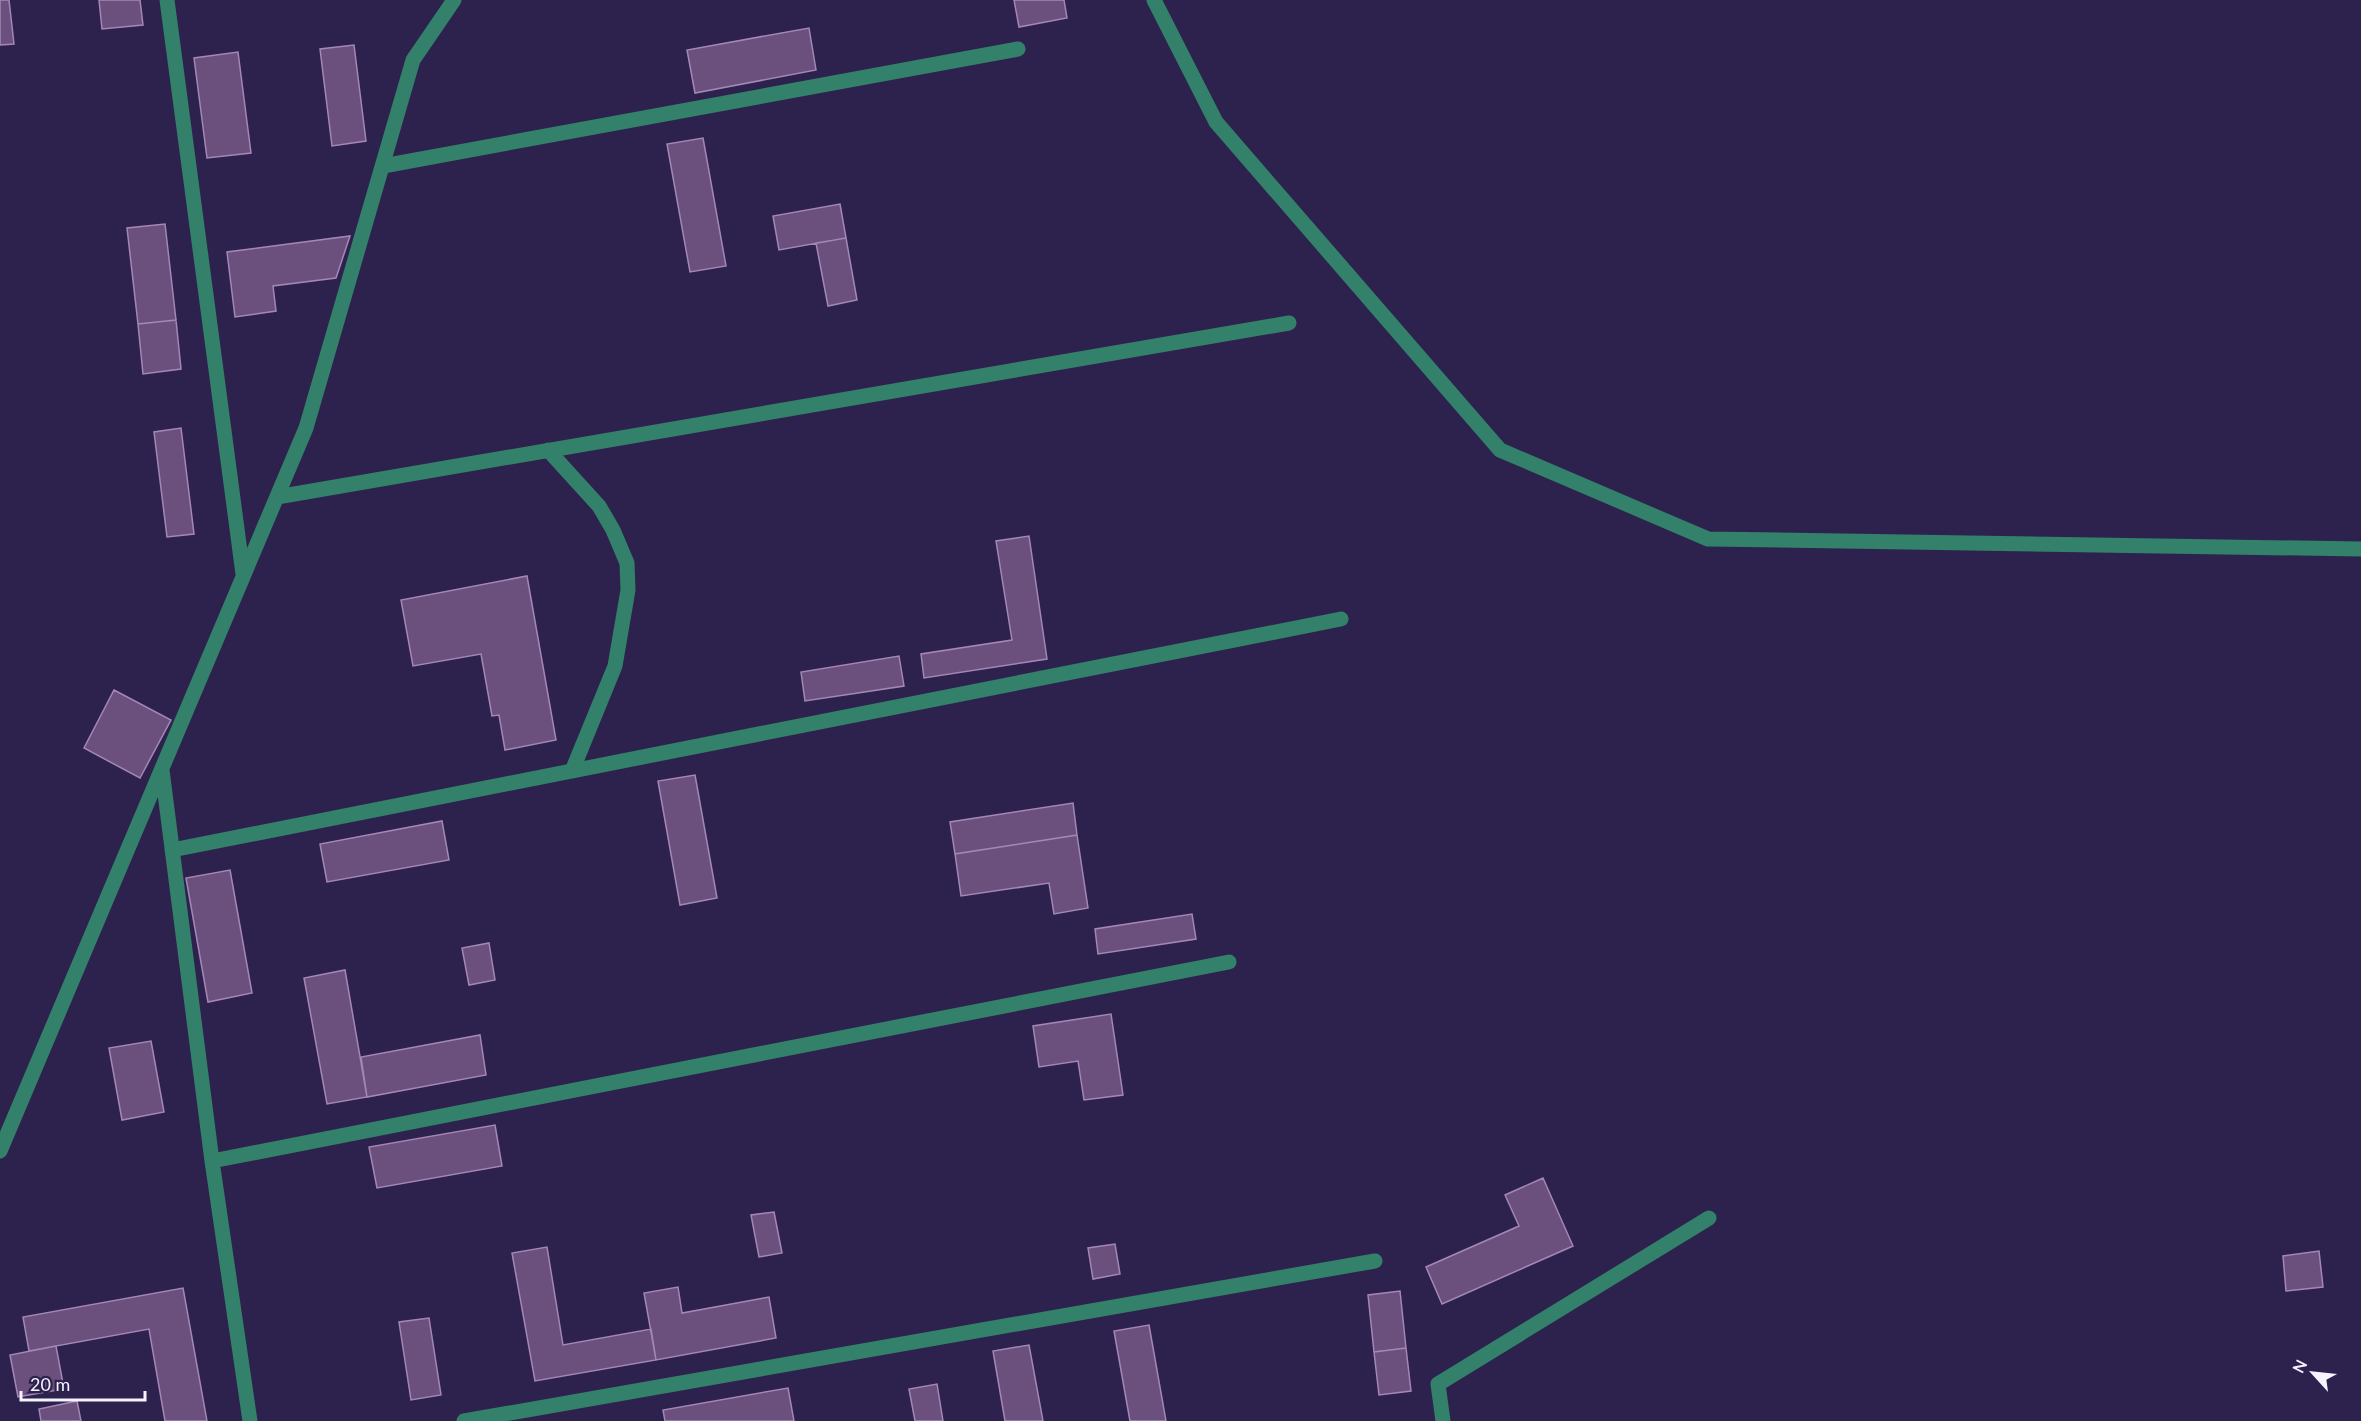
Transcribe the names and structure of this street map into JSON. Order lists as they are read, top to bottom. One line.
{"scale_bar":"20 m","north":"top left"}
